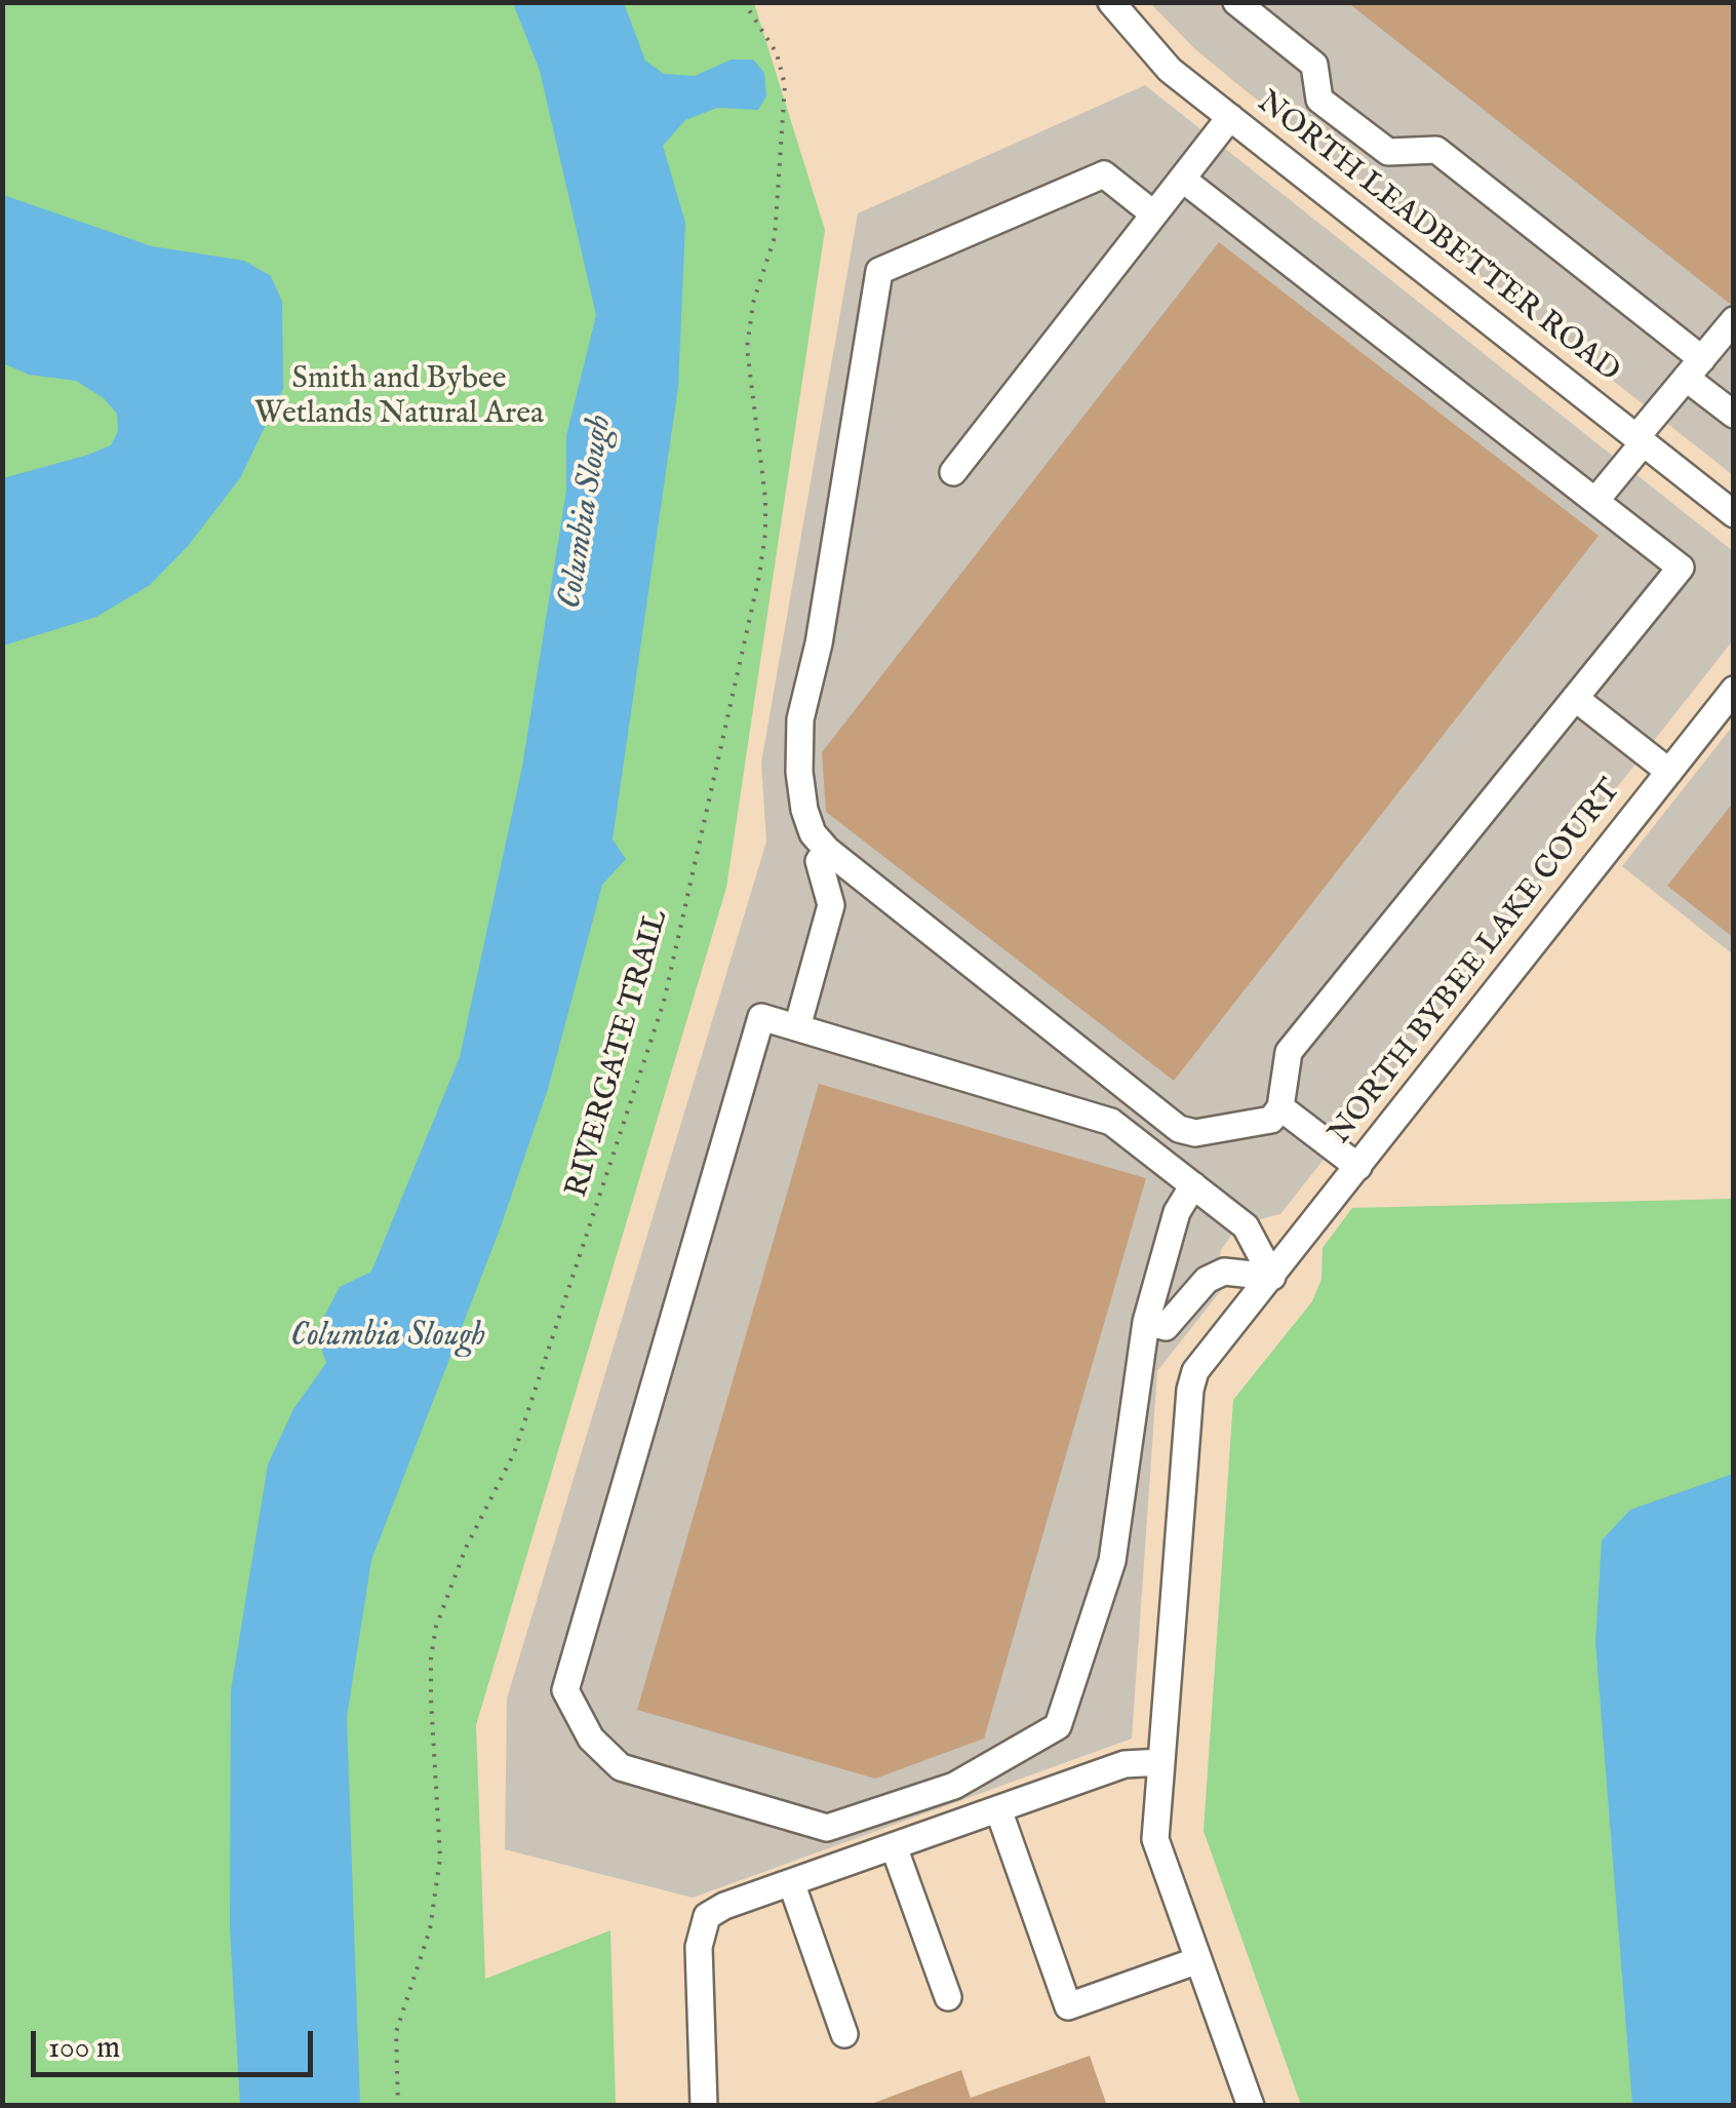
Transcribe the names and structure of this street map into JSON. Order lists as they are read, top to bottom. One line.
{"streets":{"street":["NORTH LEADBETTER ROAD","NORTH BYBEE LAKE COURT"],"path":["RIVERGATE TRAIL"]},"water":["Columbia Slough"],"parks":["Smith and Bybee Wetlands Natural Area"],"scale_bar":"100 m"}
